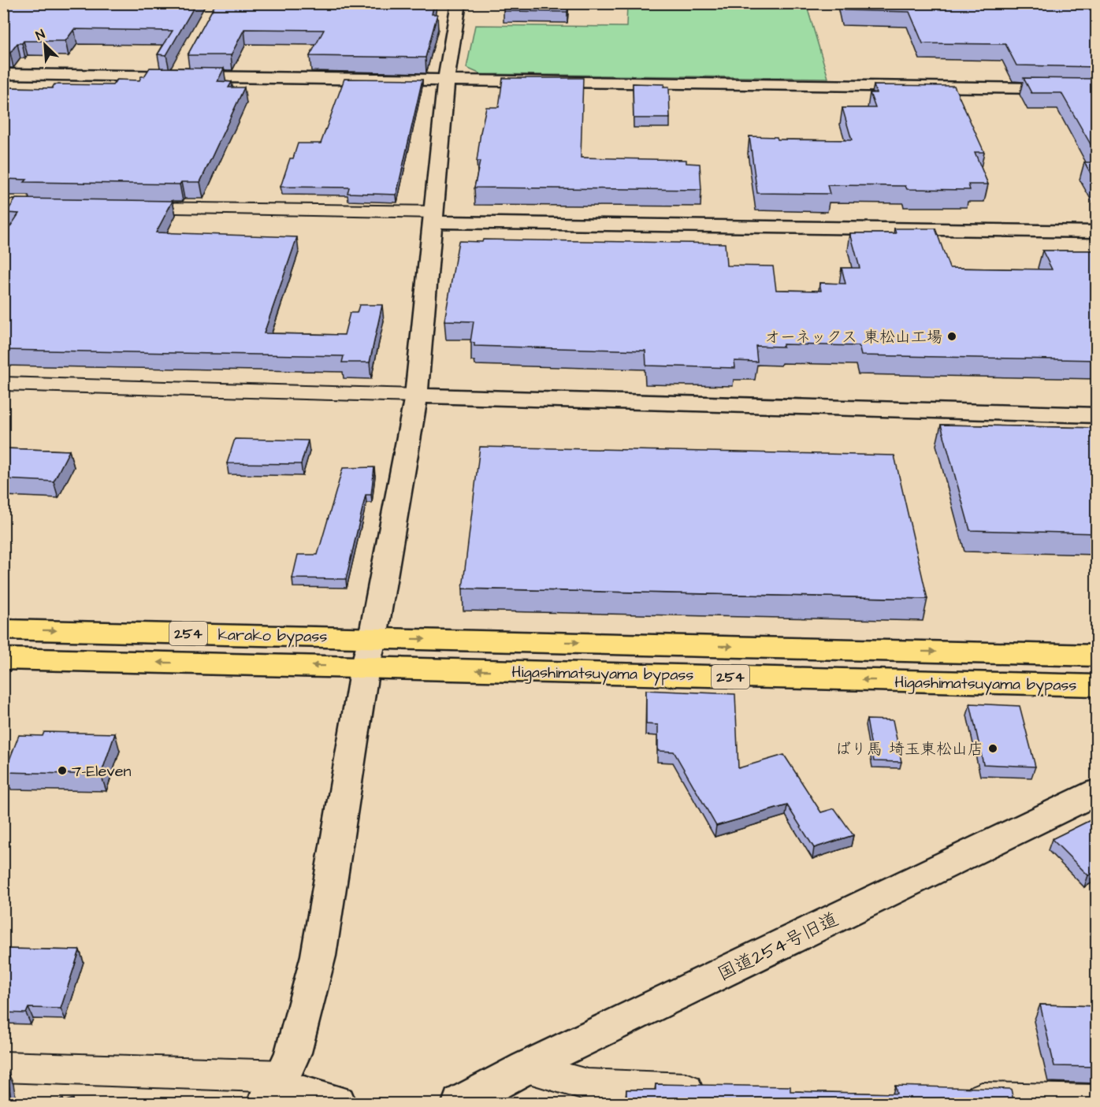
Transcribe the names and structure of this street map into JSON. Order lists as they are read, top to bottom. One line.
{"streets":{"highway":["254","karako bypass","Higashimatsuyama bypass"],"street":["国道254号旧道"]},"crossings":[["karako bypass","Higashimatsuyama bypass"]],"places":["オーネックス 東松山工場","ばり馬 埼玉東松山店","7-Eleven"],"north":"top left"}
